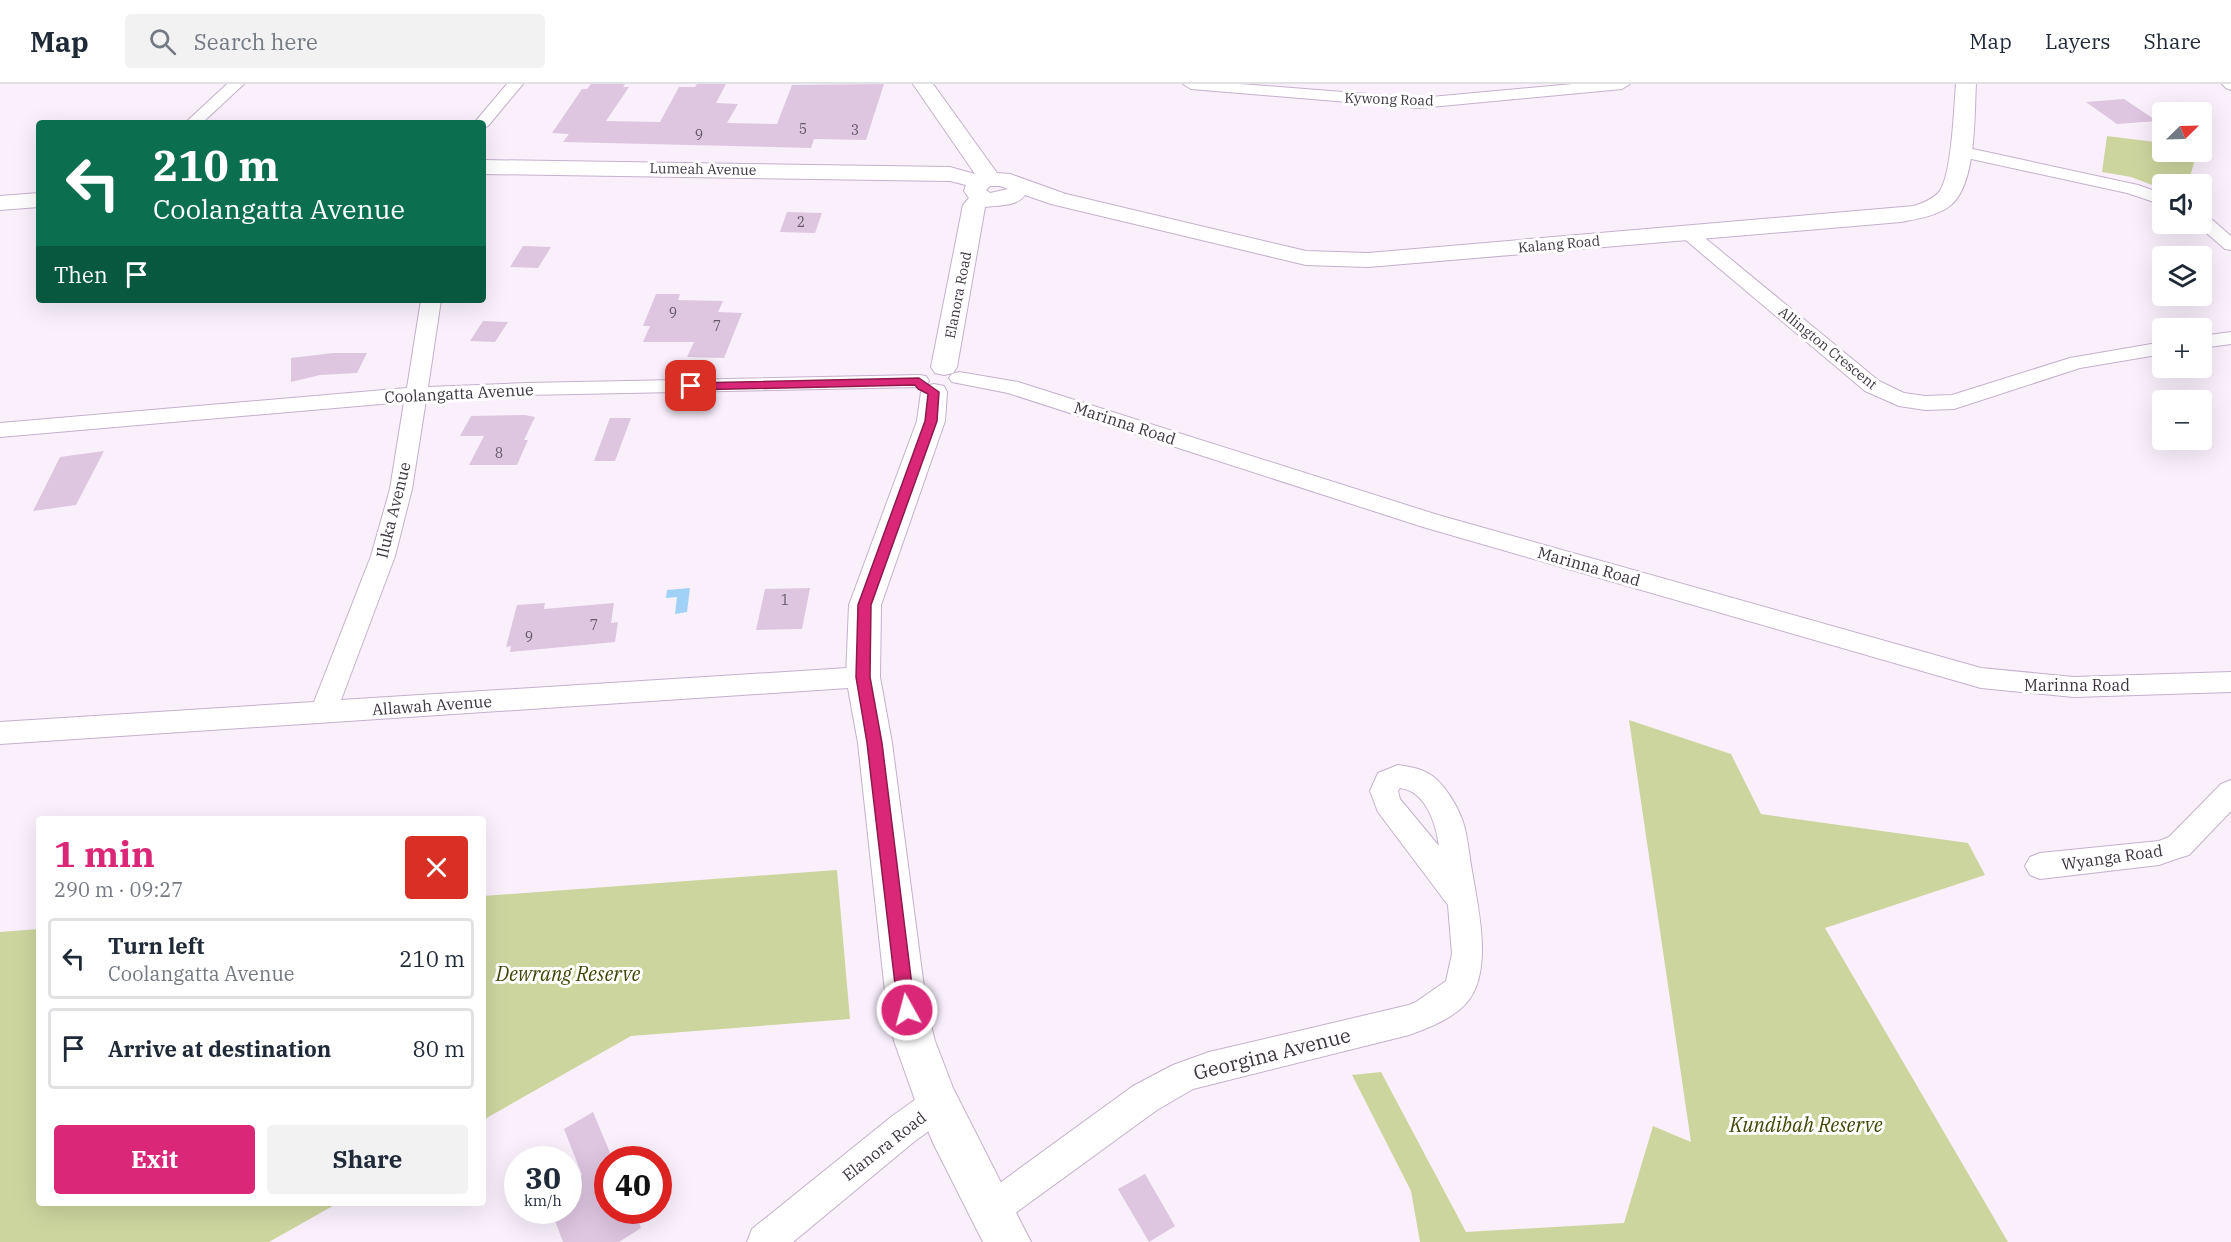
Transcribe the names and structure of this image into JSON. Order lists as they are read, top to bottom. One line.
{"streets":{"street":["Kywong Road","Lumeah Avenue","Kalang Road","Elanora Road","Allington Crescent","Coolangatta Avenue","Marinna Road","Iluka Avenue","Allawah Avenue","Wyanga Road","Georgina Avenue"]},"crossings":[["Lumeah Avenue","Kalang Road"],["Kalang Road","Elanora Road"],["Kalang Road","Allington Crescent"],["Elanora Road","Coolangatta Avenue"],["Elanora Road","Marinna Road"],["Elanora Road","Allawah Avenue"],["Coolangatta Avenue","Marinna Road"],["Coolangatta Avenue","Iluka Avenue"],["Iluka Avenue","Allawah Avenue"]],"parks":["Dewrang Reserve","Kundibah Reserve"],"house_numbers":["5","3","9","2","9","7","8","1","7","9"],"north":"top right","page":{"header":"Map","search":"Search here","nav":["Map","Layers","Share"],"map_buttons":["+","−"],"turn":["210 m","Coolangatta Avenue"],"then":"Then","heading":["1 min","290 m · 09:27"],"list":[{"name":"Turn left","note":"Coolangatta Avenue","value":"210 m"},{"name":"Arrive at destination","value":"80 m"}],"buttons":["Exit","Share"],"speed":"30 km/h","limit":"40"}}
